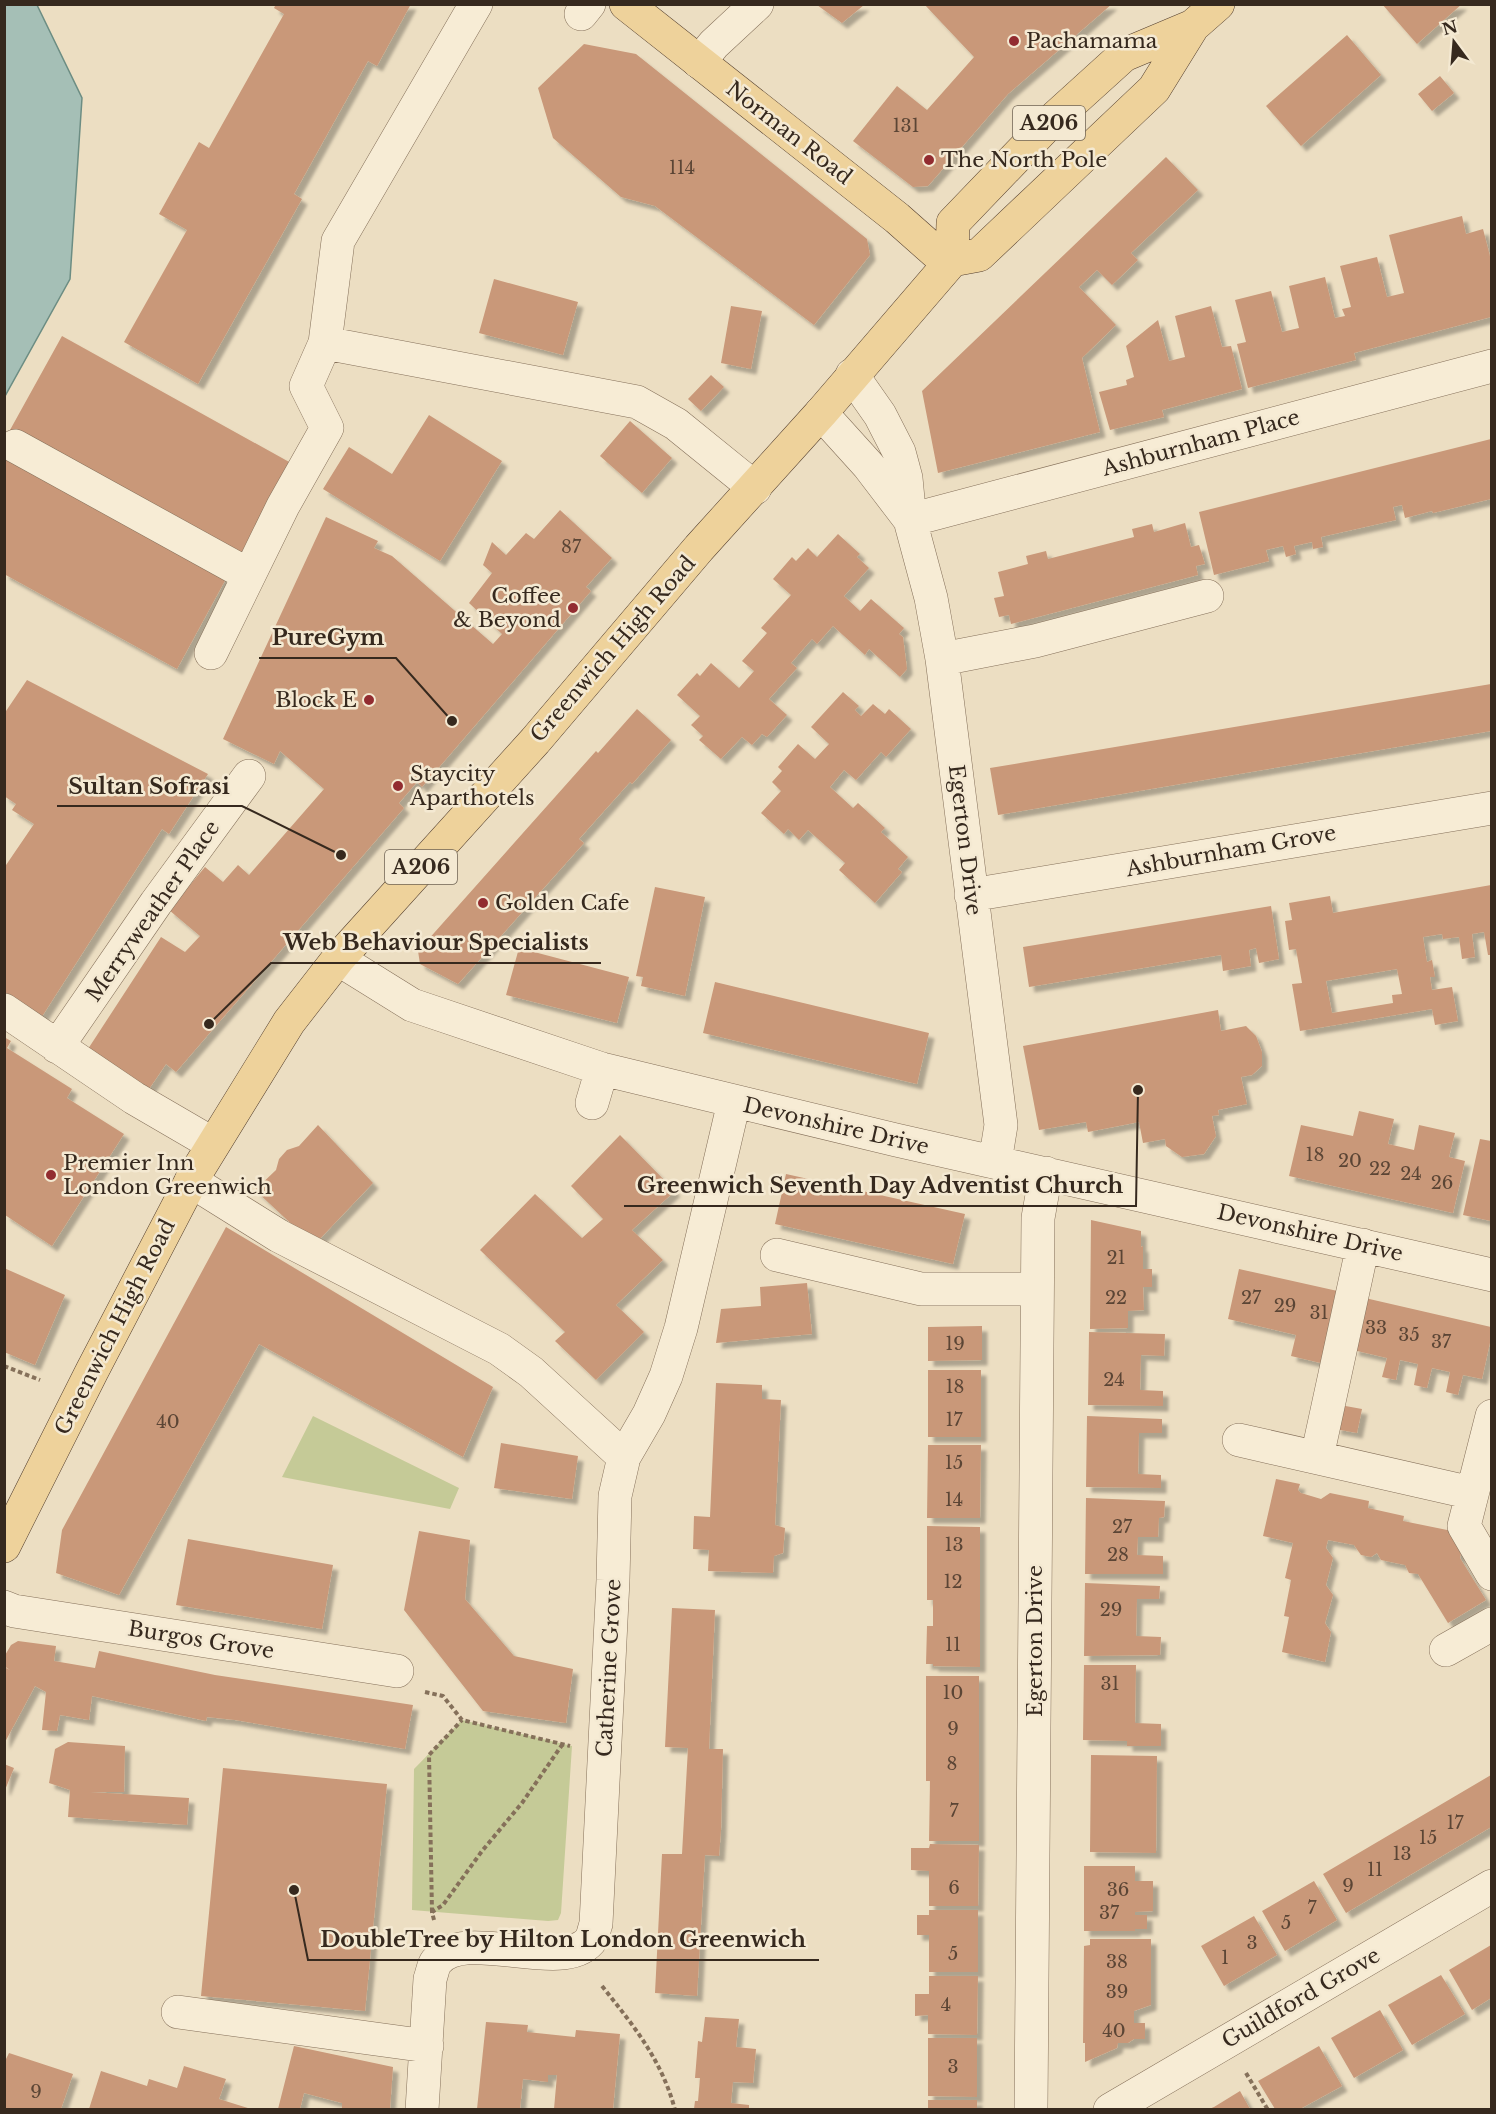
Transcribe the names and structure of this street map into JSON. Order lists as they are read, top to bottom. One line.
{"streets":{"main road":["A206","Norman Road","Greenwich High Road"],"street":["Ashburnham Place","Egerton Drive","Ashburnham Grove","Merryweather Place","Devonshire Drive","Burgos Grove","Catherine Grove","Guildford Grove"]},"crossings":[["A206","Norman Road"],["A206","Greenwich High Road"],["Norman Road","Greenwich High Road"],["Ashburnham Place","Egerton Drive"],["Greenwich High Road","Egerton Drive"],["Greenwich High Road","Devonshire Drive"],["Egerton Drive","Ashburnham Grove"],["Egerton Drive","Devonshire Drive"],["Devonshire Drive","Catherine Grove"]],"places":["Pachamama","The North Pole","Coffee & Beyond","Block E","PureGym","Staycity Aparthotels","Sultan Sofrasi","Golden Cafe","Web Behaviour Specialists","Greenwich Seventh Day Adventist Church","Premier Inn London Greenwich","DoubleTree by Hilton London Greenwich"],"house_numbers":["131","114","87","18","20","22","24","26","21","22","27","29","31","33","35","37","19","24","18","17","40","15","14","27","13","28","12","29","11","31","10","9","8","7","17","15","13","11","9","6","36","7","37","5","3","5","1","38","39","4","40","3","9"],"north":"top"}
